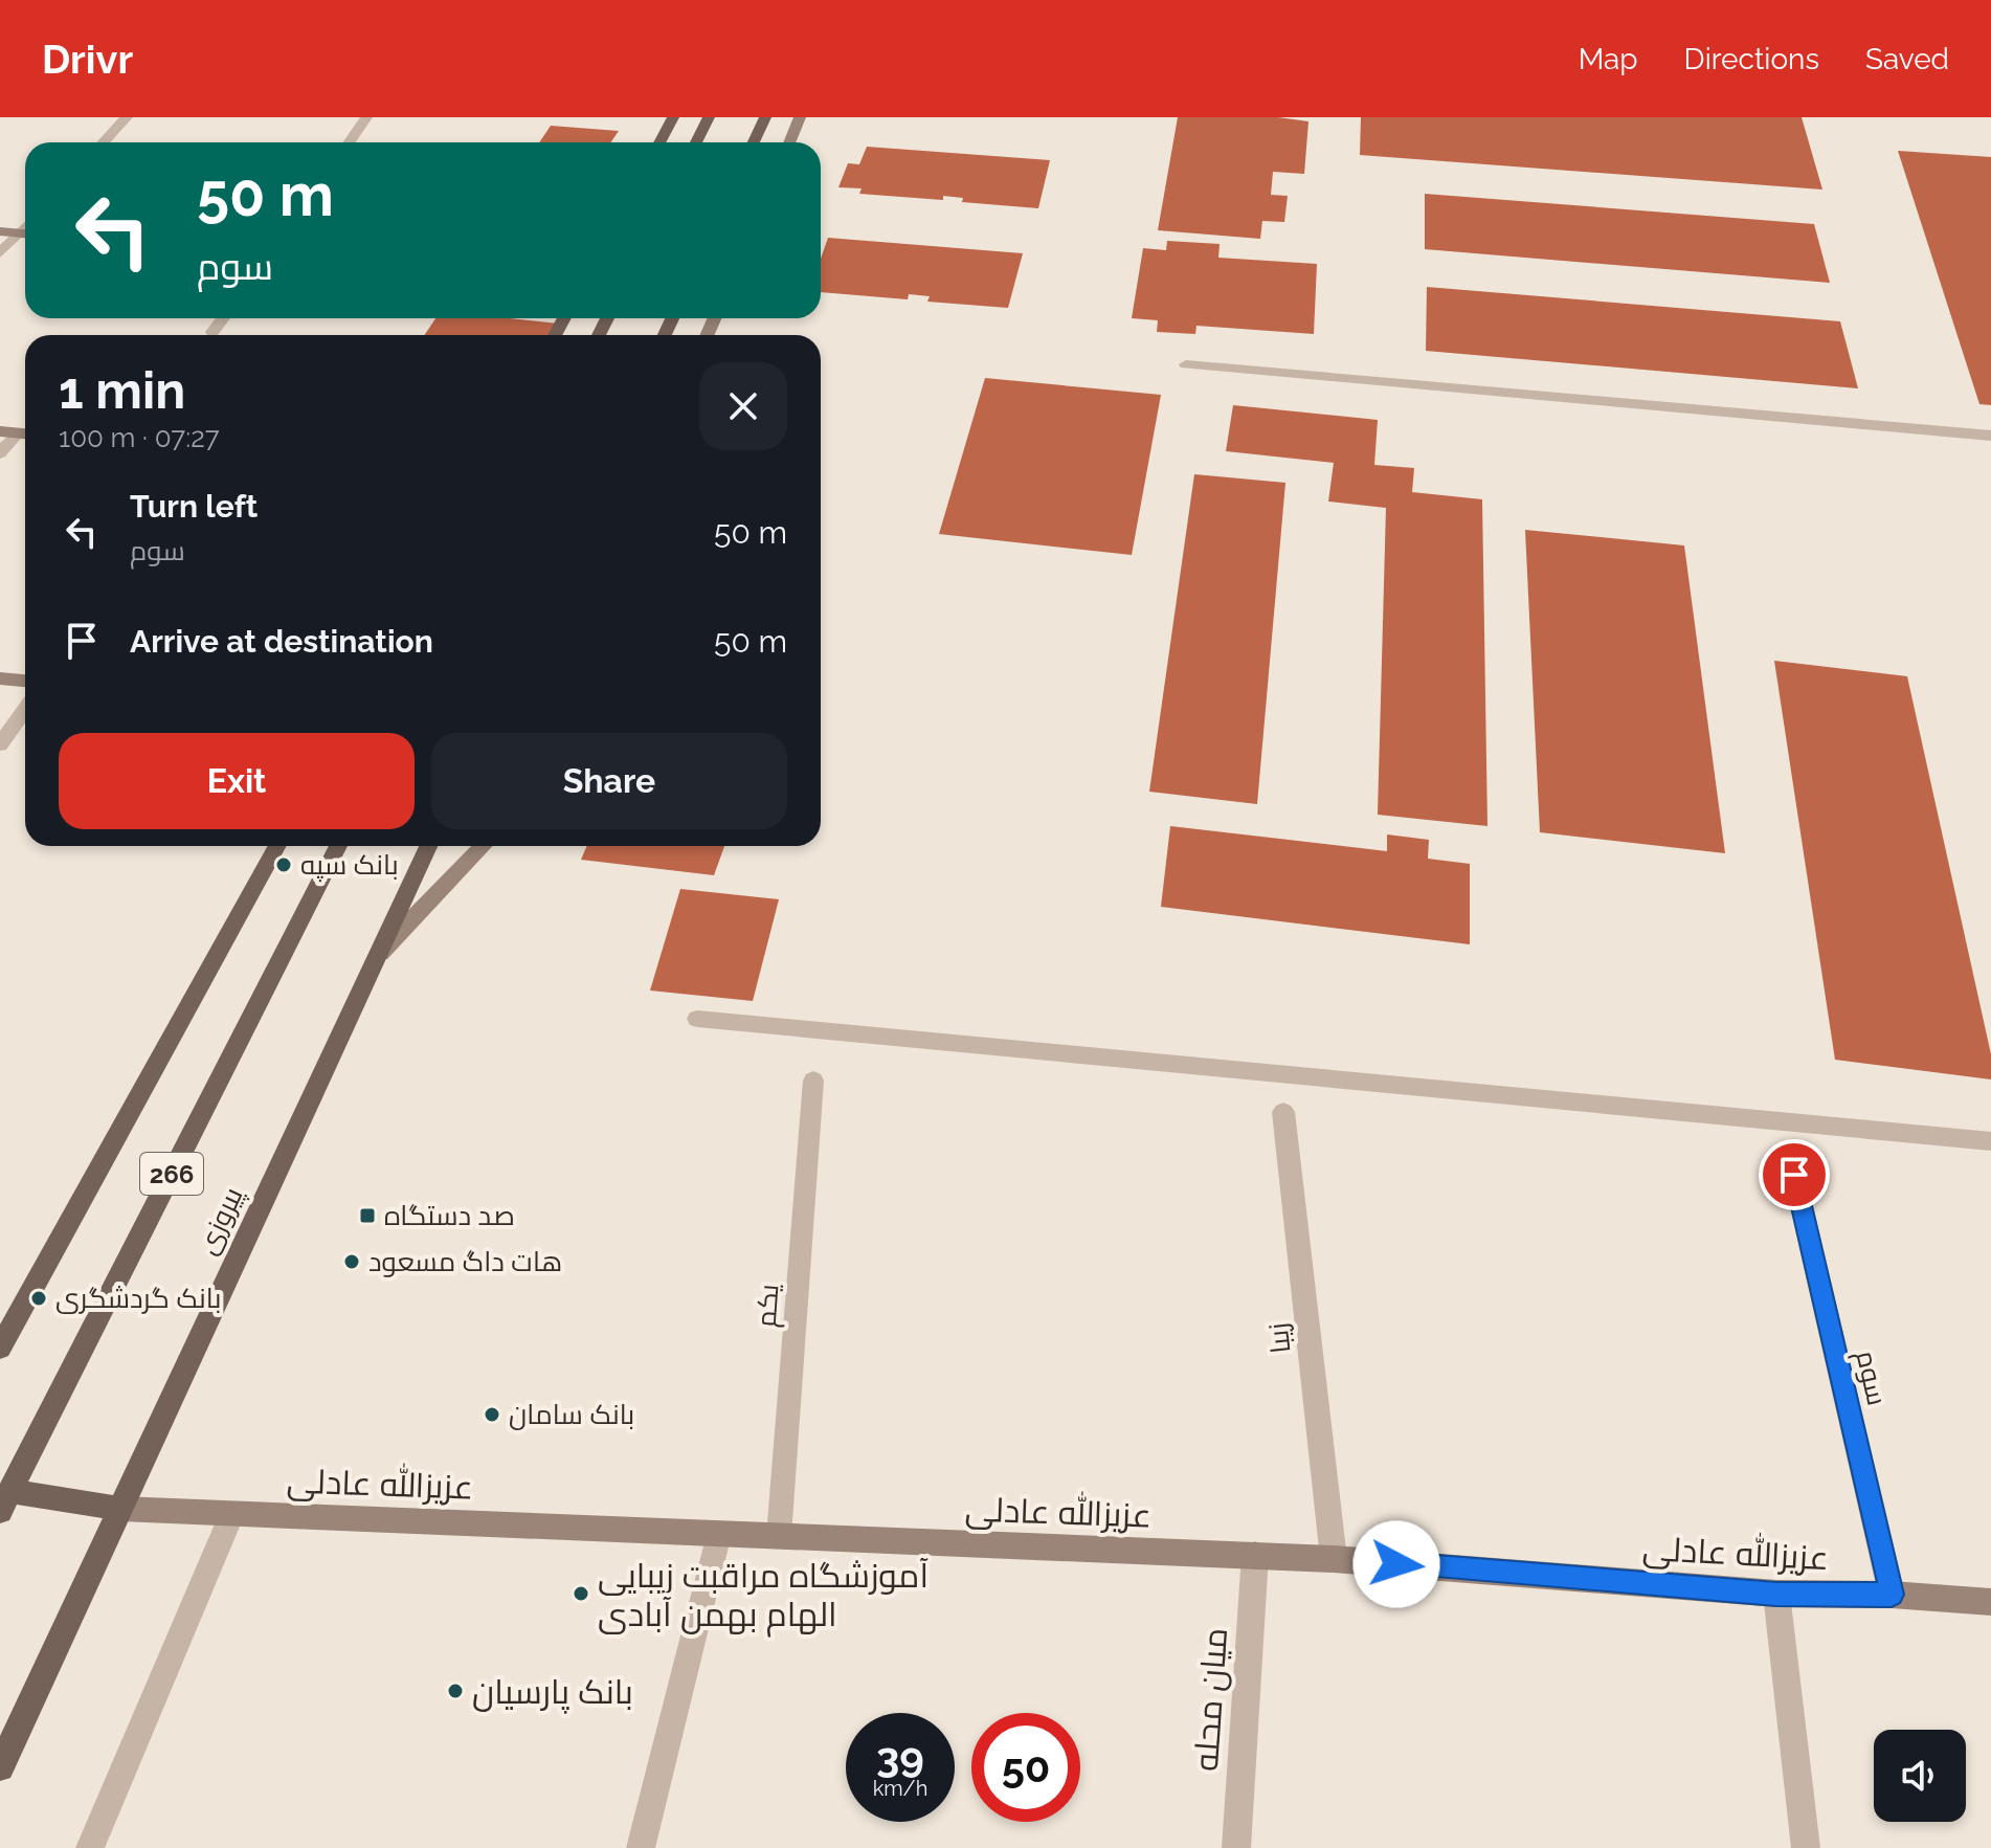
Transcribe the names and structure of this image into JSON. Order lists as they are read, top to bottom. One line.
{"streets":{"main road":["266","پیروزی","عزیزالله عادلی"],"street":["یکم","زیبا","سوم","میان محله"]},"crossings":[["پیروزی","عزیزالله عادلی"],["یکم","عزیزالله عادلی"],["زیبا","عزیزالله عادلی"],["سوم","عزیزالله عادلی"],["عزیزالله عادلی","میان محله"]],"places":{"other":["بانک سپه","هات داگ مسعود","بانک گردشگری","بانک سامان","آموزشگاه مراقبت زیبایی الهام بهمن آبادی","بانک پارسیان"],"transit":["صد دستگاه"]},"page":{"header":"Drivr","nav":["Map","Directions","Saved"],"turn":["50 m","سوم"],"heading":["1 min","100 m · 07:27"],"list":[{"name":"Turn left","note":"سوم","value":"50 m"},{"name":"Arrive at destination","value":"50 m"}],"buttons":["Exit","Share"],"speed":"39 km/h","limit":"50"}}
